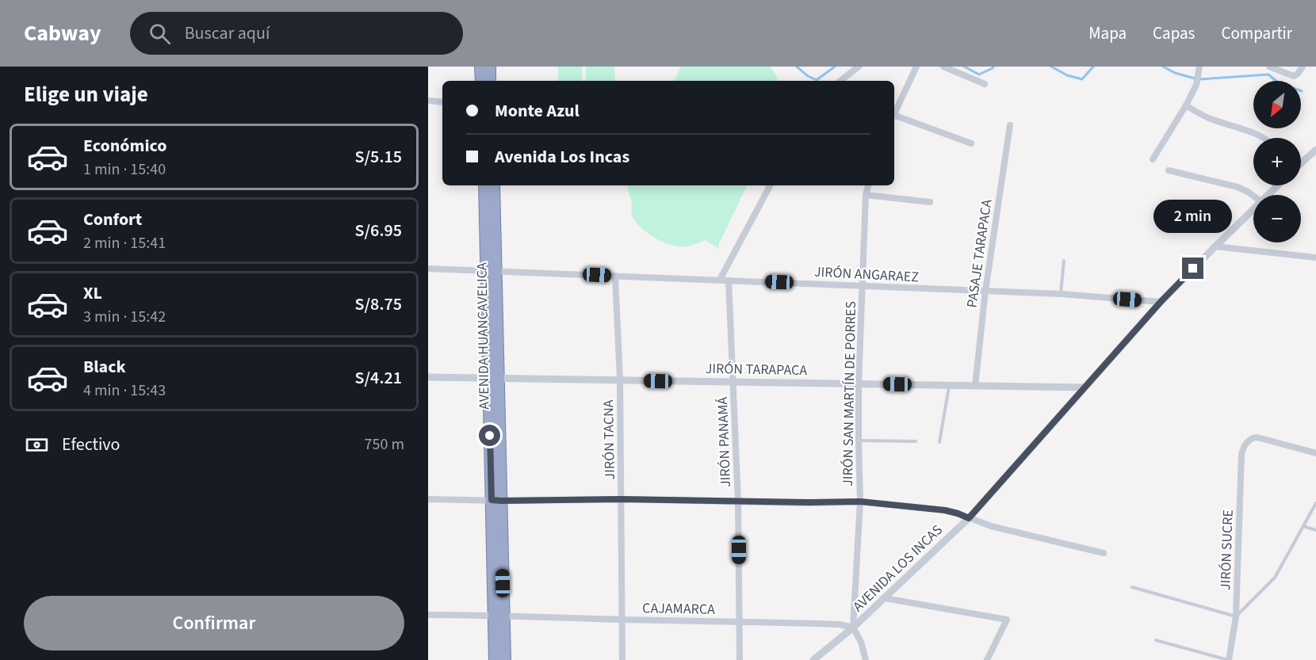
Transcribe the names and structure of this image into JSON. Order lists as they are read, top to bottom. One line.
{"streets":{"highway":["AVENIDA HUANCAVELICA"],"street":["PASAJE TARAPACA","JIRÓN ANGARAEZ","JIRÓN TARAPACA","JIRÓN SAN MARTÍN DE PORRES","JIRÓN TACNA","JIRÓN PANAMÁ","JIRÓN SUCRE","AVENIDA LOS INCAS","CAJAMARCA"]},"crossings":[["PASAJE TARAPACA","JIRÓN ANGARAEZ"],["PASAJE TARAPACA","JIRÓN TARAPACA"],["JIRÓN ANGARAEZ","AVENIDA HUANCAVELICA"],["JIRÓN ANGARAEZ","JIRÓN SAN MARTÍN DE PORRES"],["JIRÓN ANGARAEZ","JIRÓN TACNA"],["JIRÓN ANGARAEZ","JIRÓN PANAMÁ"],["JIRÓN ANGARAEZ","AVENIDA LOS INCAS"],["AVENIDA HUANCAVELICA","JIRÓN TARAPACA"],["AVENIDA HUANCAVELICA","CAJAMARCA"],["JIRÓN TARAPACA","JIRÓN SAN MARTÍN DE PORRES"],["JIRÓN TARAPACA","JIRÓN TACNA"],["JIRÓN TARAPACA","JIRÓN PANAMÁ"],["JIRÓN TARAPACA","AVENIDA LOS INCAS"],["JIRÓN SAN MARTÍN DE PORRES","AVENIDA LOS INCAS"],["JIRÓN SAN MARTÍN DE PORRES","CAJAMARCA"],["JIRÓN TACNA","CAJAMARCA"],["JIRÓN PANAMÁ","CAJAMARCA"],["AVENIDA LOS INCAS","CAJAMARCA"]],"north":"bottom left","page":{"header":"Cabway","search":"Buscar aquí","nav":["Mapa","Capas","Compartir"],"heading":"Elige un viaje","map_buttons":["+","−"],"banner":["Monte Azul","Avenida Los Incas"],"list":[{"name":"Económico","note":"1 min · 15:40","value":"S/5.15"},{"name":"Confort","note":"2 min · 15:41","value":"S/6.95"},{"name":"XL","note":"3 min · 15:42","value":"S/8.75"},{"name":"Black","note":"4 min · 15:43","value":"S/4.21"}],"bubble":"2 min","pay":["Efectivo","750 m"],"buttons":"Confirmar"}}
